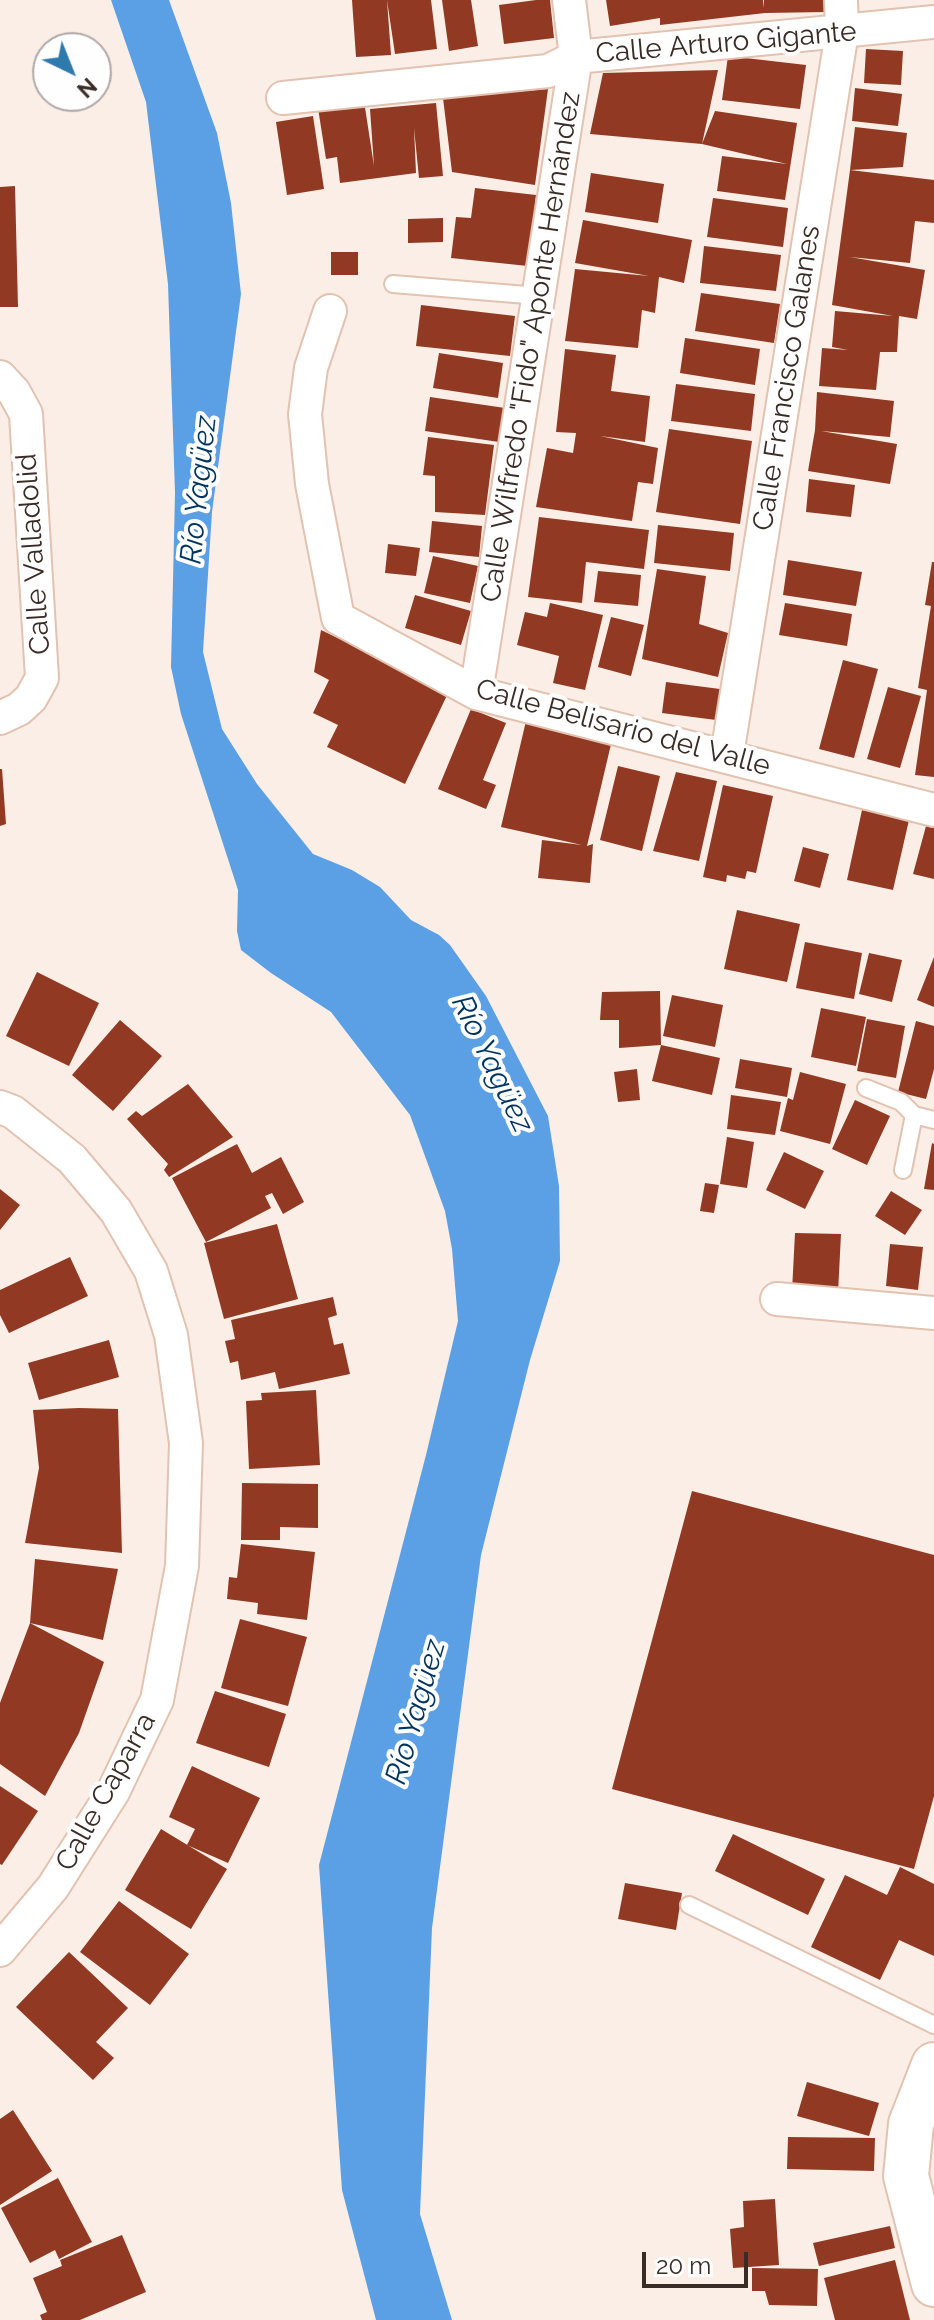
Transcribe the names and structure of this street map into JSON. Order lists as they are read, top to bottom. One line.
{"streets":{"street":["Calle Arturo Gigante","Calle Wilfredo \"Fido\" Aponte Hernández","Calle Francisco Galanes","Calle Valladolid","Calle Belisario del Valle","Calle Caparra"]},"crossings":[["Calle Arturo Gigante","Calle Wilfredo \"Fido\" Aponte Hernández"],["Calle Arturo Gigante","Calle Francisco Galanes"],["Calle Wilfredo \"Fido\" Aponte Hernández","Calle Belisario del Valle"],["Calle Francisco Galanes","Calle Belisario del Valle"]],"water":["Río Yagüez"],"scale_bar":"20 m","north":"bottom right"}
